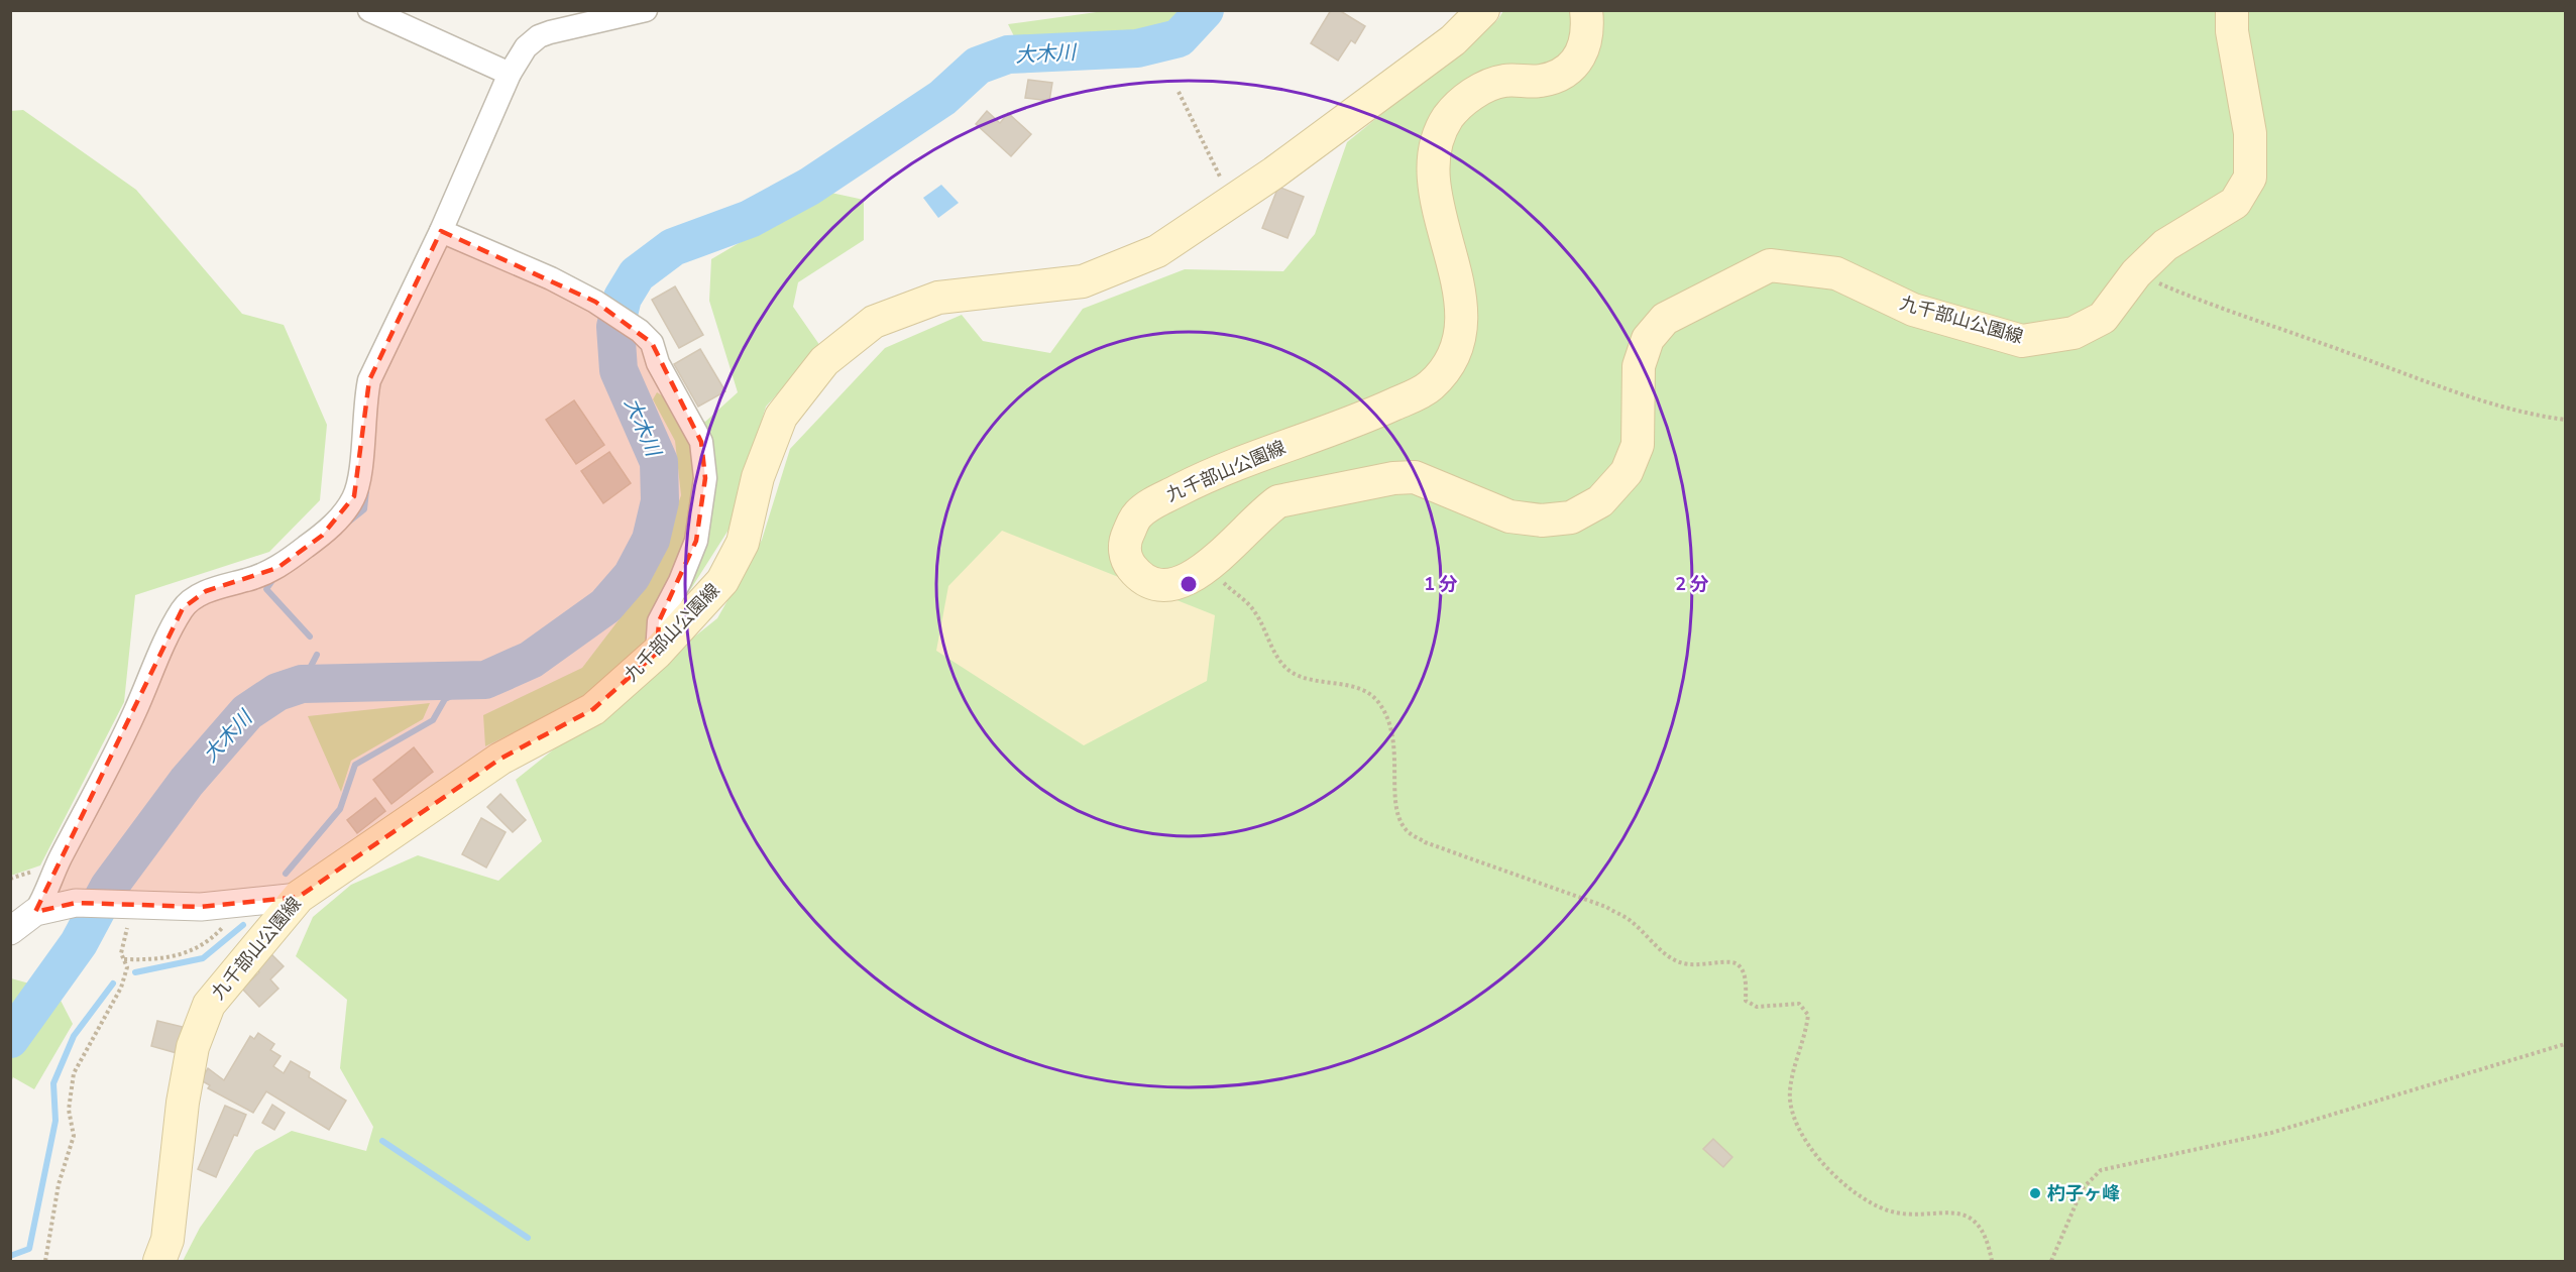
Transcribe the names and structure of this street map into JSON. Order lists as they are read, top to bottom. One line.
{"streets":{"main road":["九千部山公園線"]},"water":["大木川"],"places":["杓子ヶ峰"],"rings":["1 分","2 分"]}
